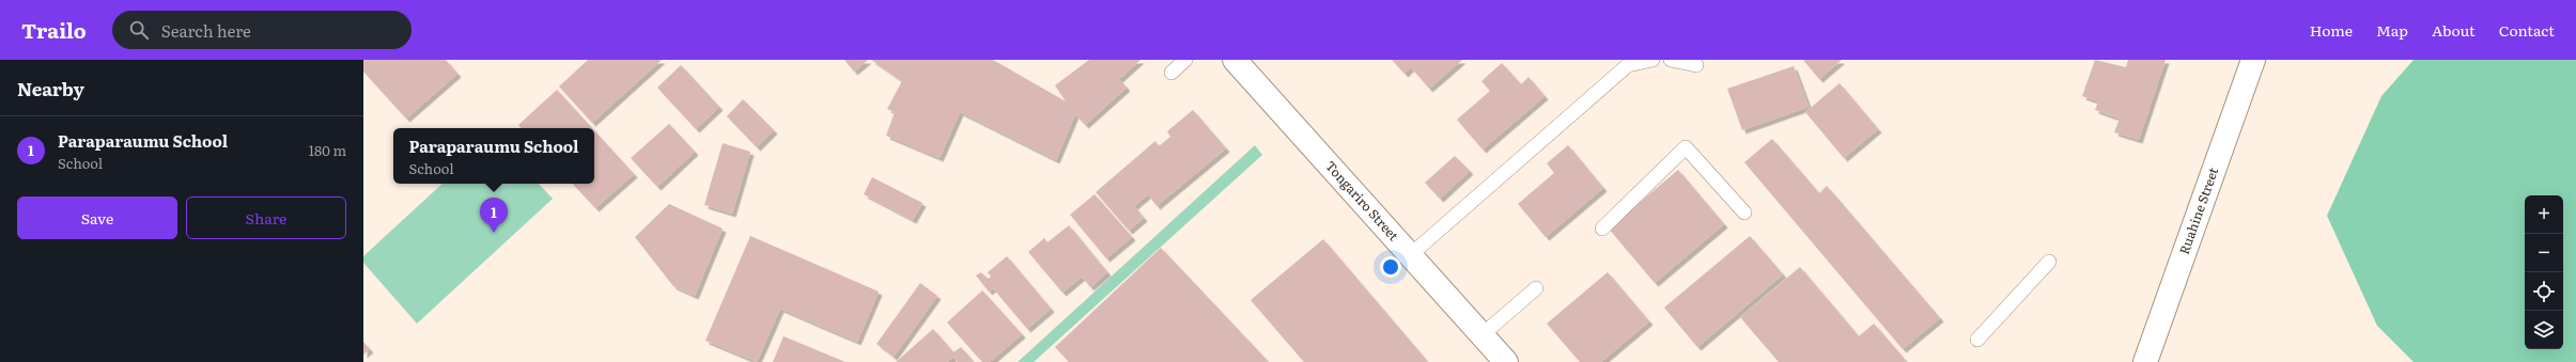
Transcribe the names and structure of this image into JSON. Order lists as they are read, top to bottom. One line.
{"streets":{"street":["Tongariro Street","Ruahine Street"]},"page":{"header":"Trailo","search":"Search here","nav":["Home","Map","About","Contact"],"heading":"Nearby","list":[{"mark":"1","name":"Paraparaumu School","note":"School","value":"180 m"}],"popup":["Paraparaumu School","School"],"buttons":["Save","Share"],"map_buttons":["+","−"],"pins":"1"}}
